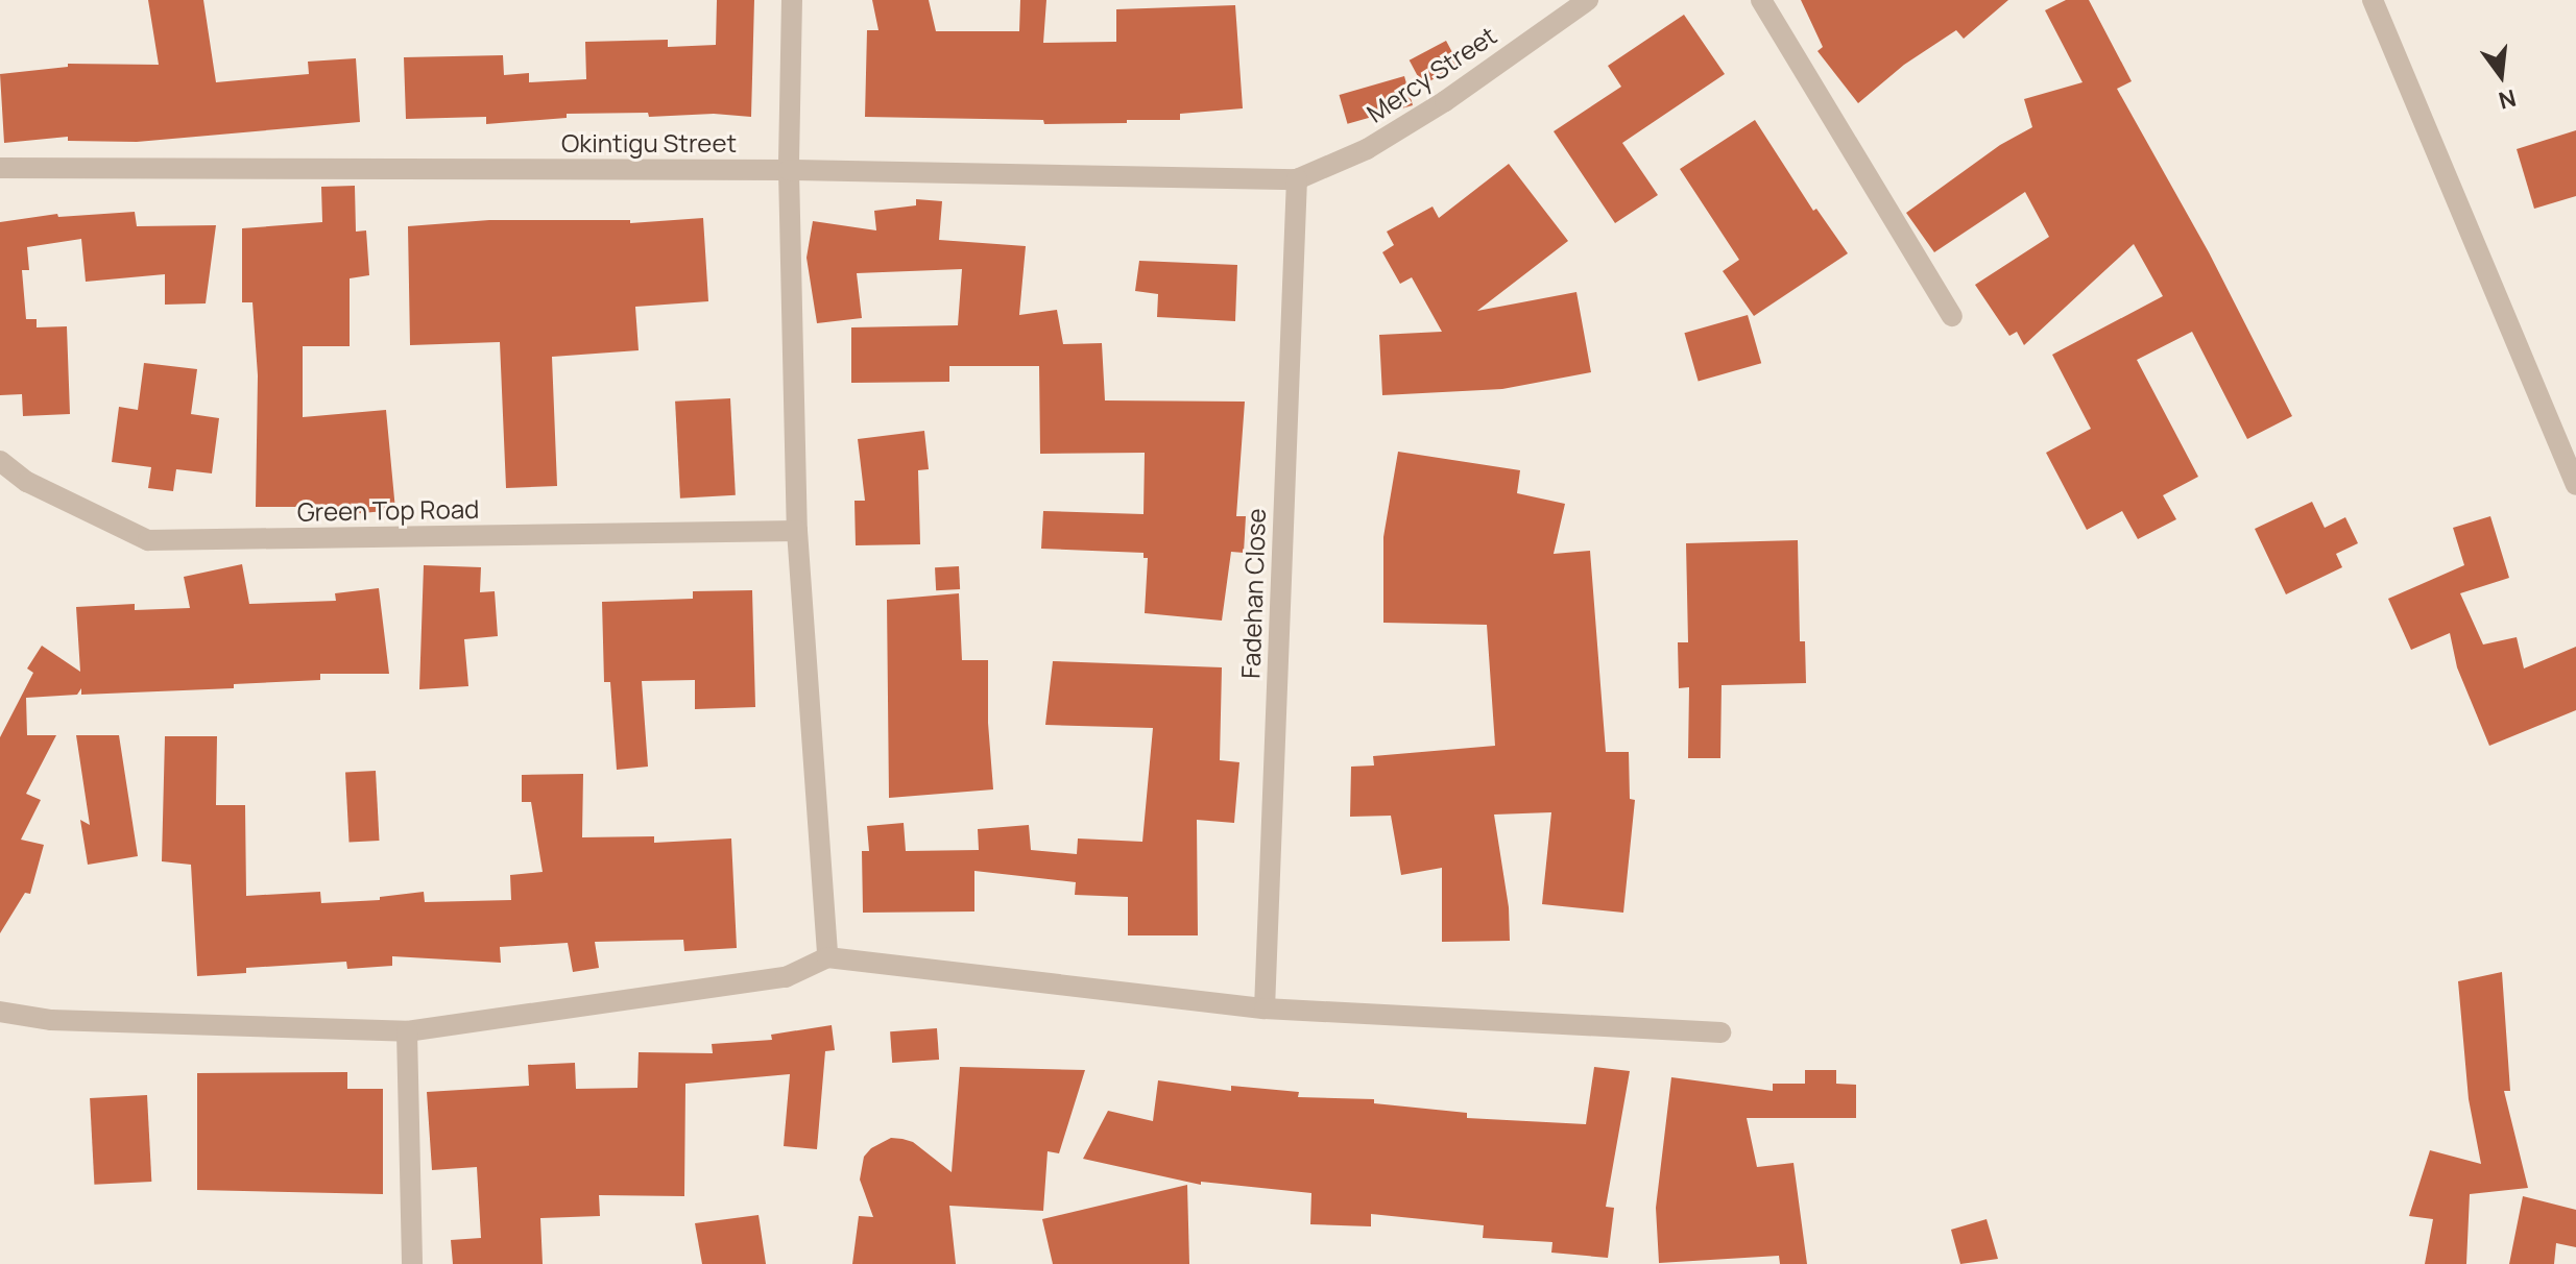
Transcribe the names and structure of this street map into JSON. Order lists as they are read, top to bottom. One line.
{"streets":{"street":["Mercy Street","Okintigu Street","Green Top Road","Fadehan Close"]},"crossings":[["Mercy Street","Okintigu Street"],["Mercy Street","Fadehan Close"],["Okintigu Street","Fadehan Close"]],"north":"bottom"}
